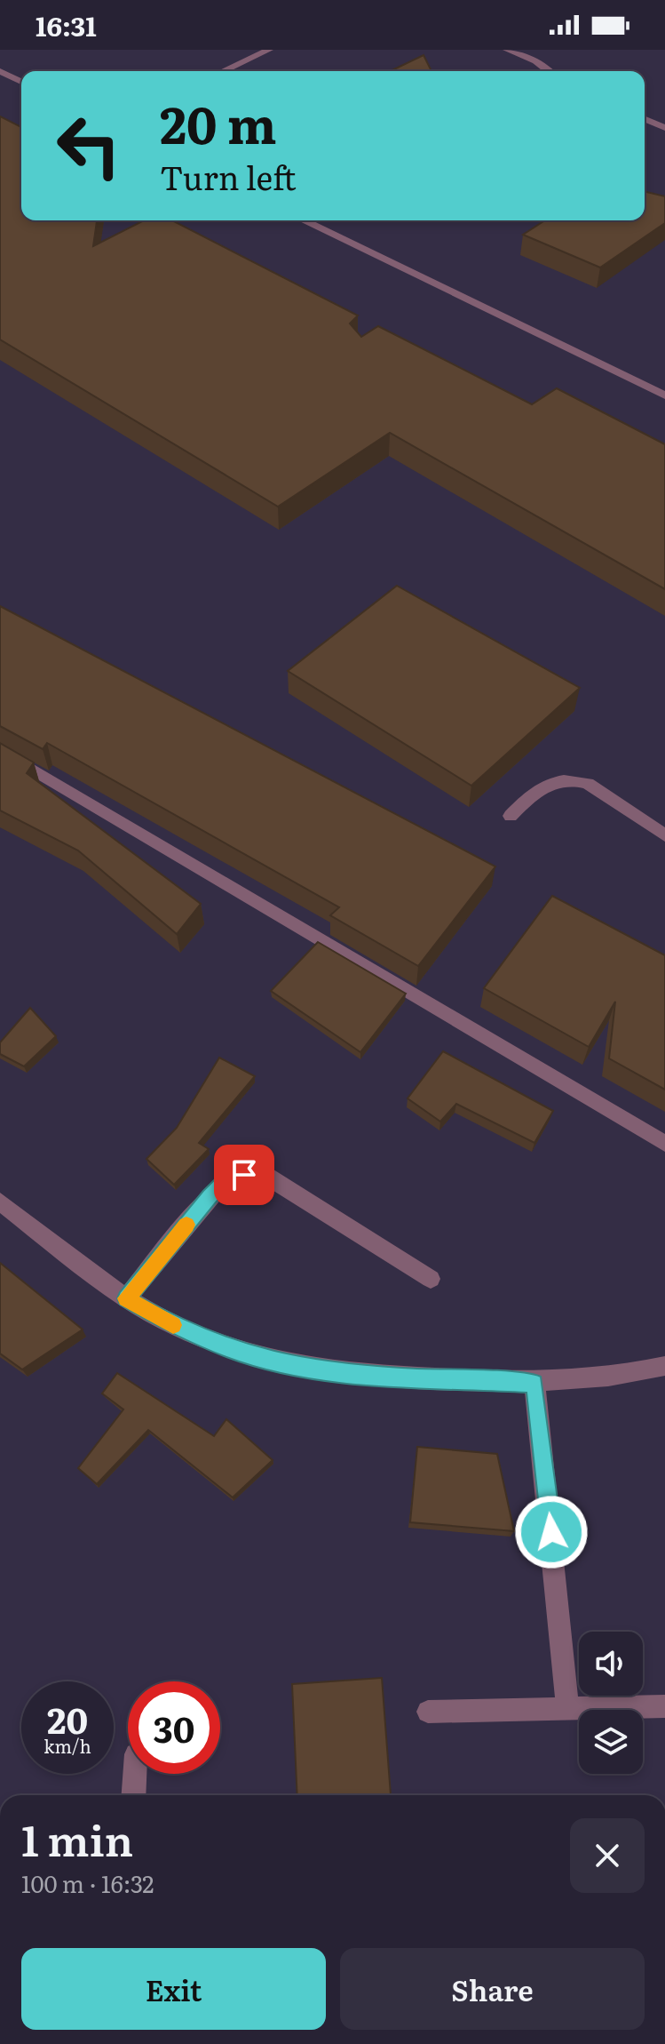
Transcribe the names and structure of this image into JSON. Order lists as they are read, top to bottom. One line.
{"page":{"status":"16:31","turn":["20 m","Turn left"],"speed":"20 km/h","limit":"30","heading":["1 min","100 m · 16:32"],"buttons":["Exit","Share"]}}
